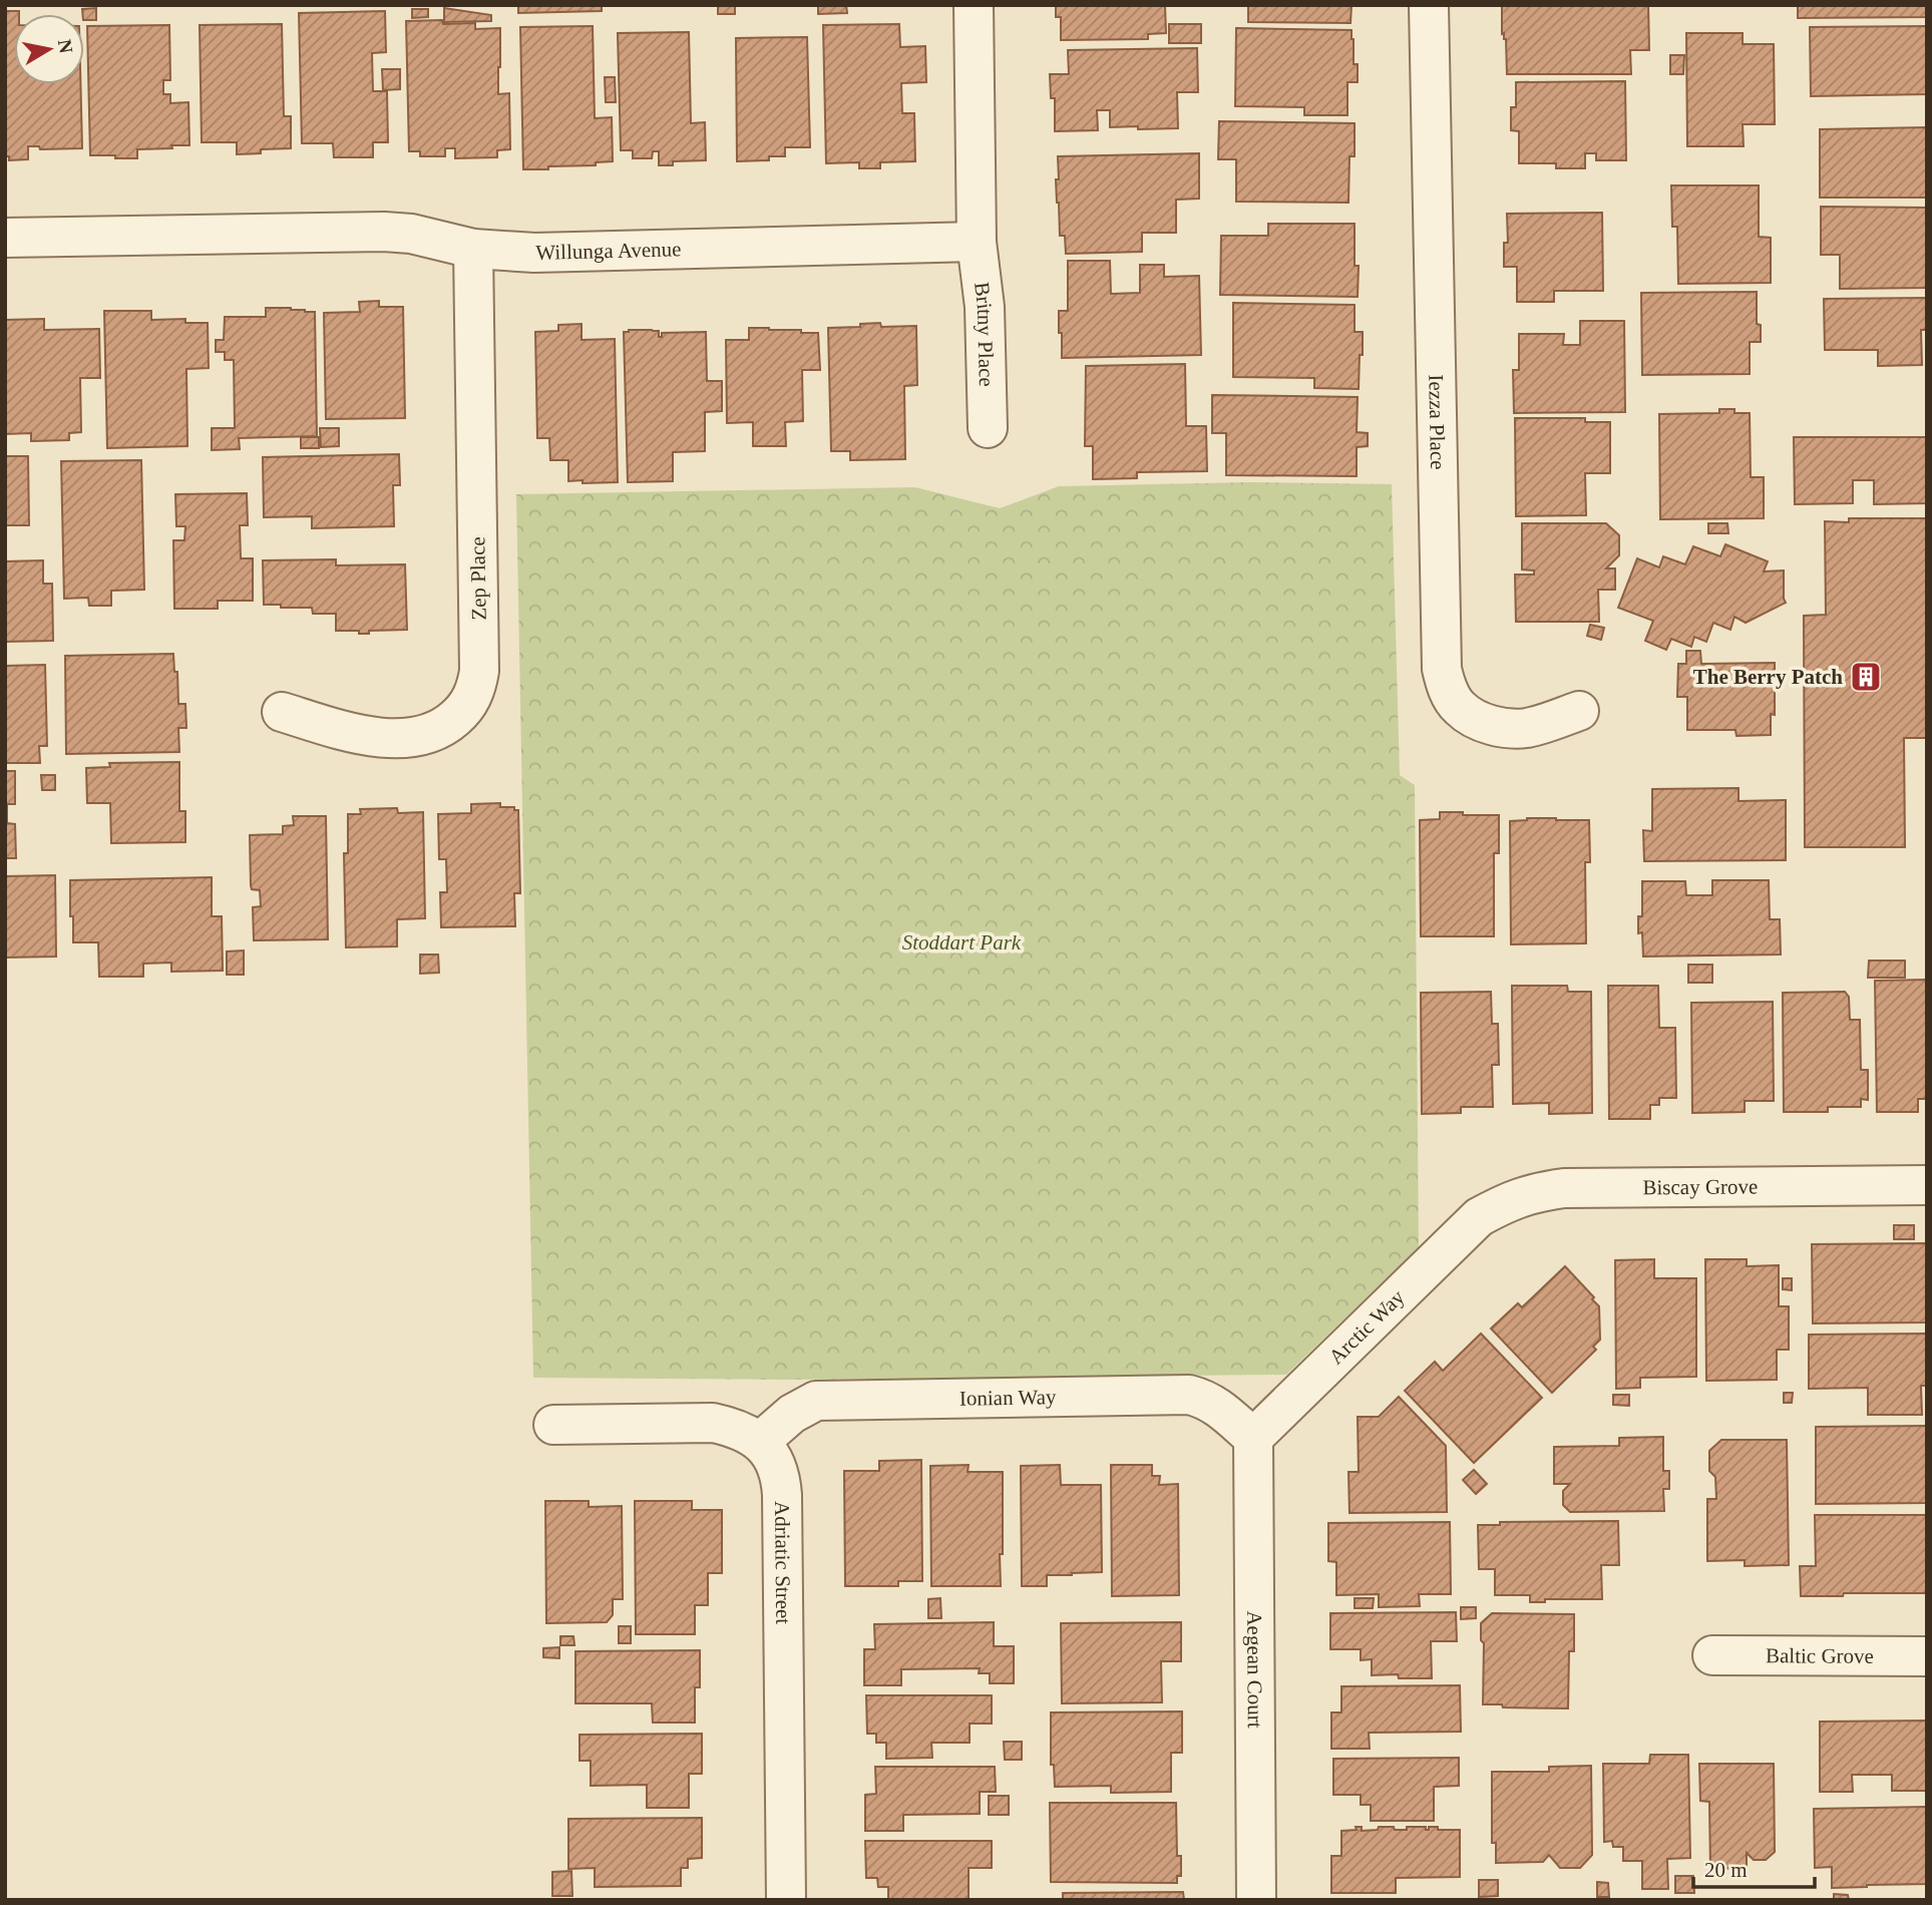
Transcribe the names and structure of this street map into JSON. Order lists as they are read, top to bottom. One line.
{"streets":{"street":["Willunga Avenue","Britny Place","Iezza Place","Zep Place","Biscay Grove","Arctic Way","Ionian Way","Adriatic Street","Baltic Grove","Aegean Court"]},"crossings":[["Willunga Avenue","Britny Place"],["Willunga Avenue","Zep Place"],["Biscay Grove","Arctic Way"],["Arctic Way","Ionian Way"],["Arctic Way","Aegean Court"],["Ionian Way","Adriatic Street"],["Ionian Way","Aegean Court"]],"parks":["Stoddart Park"],"places":{"building":["The Berry Patch"]},"scale_bar":"20 m","north":"right"}
